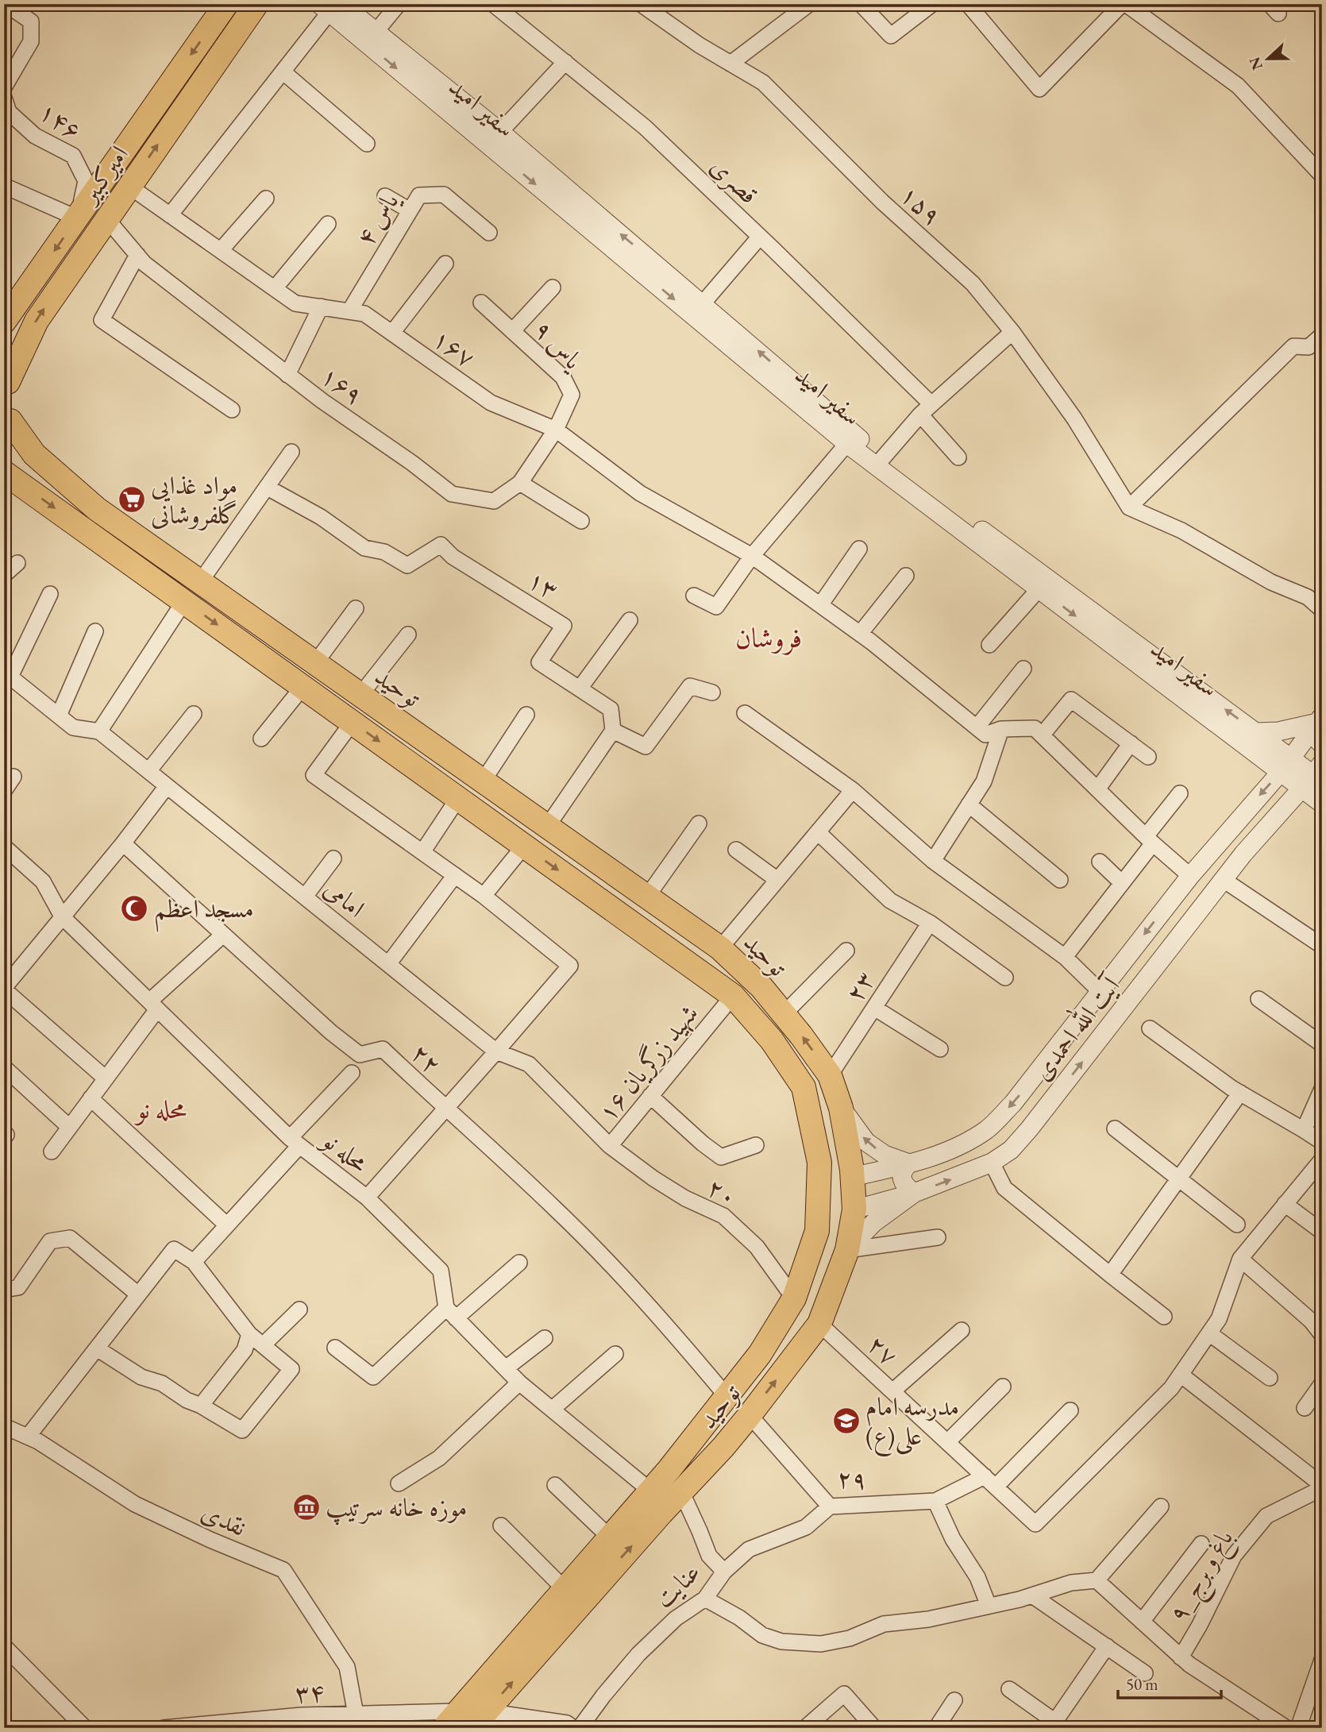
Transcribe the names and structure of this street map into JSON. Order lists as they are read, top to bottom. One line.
{"streets":{"main road":["امیرکبیر","توحید"],"street":["سفیر امید","۱۴۶","قصری","۱۵۹","یاس ۴","یاس ۹","۱۶۷","۱۶۹","۱۳","امامی","۲۳","آیت الله احمدی","۲۲","۱۶ شهید زرگریان","محله نو","۲۰","۲۷","۲۹","نقدی","۹_باغ و برج","عنایت","۳۴"]},"crossings":[["سفیر امید","آیت الله احمدی"],["۱۴۶","امیرکبیر"],["امیرکبیر","۱۶۷"],["امیرکبیر","۱۶۹"],["یاس ۴","۱۶۷"],["یاس ۹","۱۶۷"],["یاس ۹","۱۶۹"],["۱۶۷","۱۶۹"],["توحید","۲۳"],["توحید","آیت الله احمدی"],["توحید","۲۲"],["توحید","۱۶ شهید زرگریان"],["توحید","۲۰"],["توحید","۲۷"],["توحید","۲۹"],["توحید","۳۴"],["امامی","۱۶ شهید زرگریان"],["۱۶ شهید زرگریان","۲۰"],["۲۷","۲۹"],["۲۹","عنایت"],["نقدی","۳۴"]],"districts":["فروشان","محله نو"],"places":{"supermarket":["مواد غذایی گلفروشانی"],"mosque":["مسجد اعظم"],"school or university":["مدرسه امام علی(ع)"],"museum":["موزه خانه سرتیپ"]},"scale_bar":"50 m","north":"left"}
